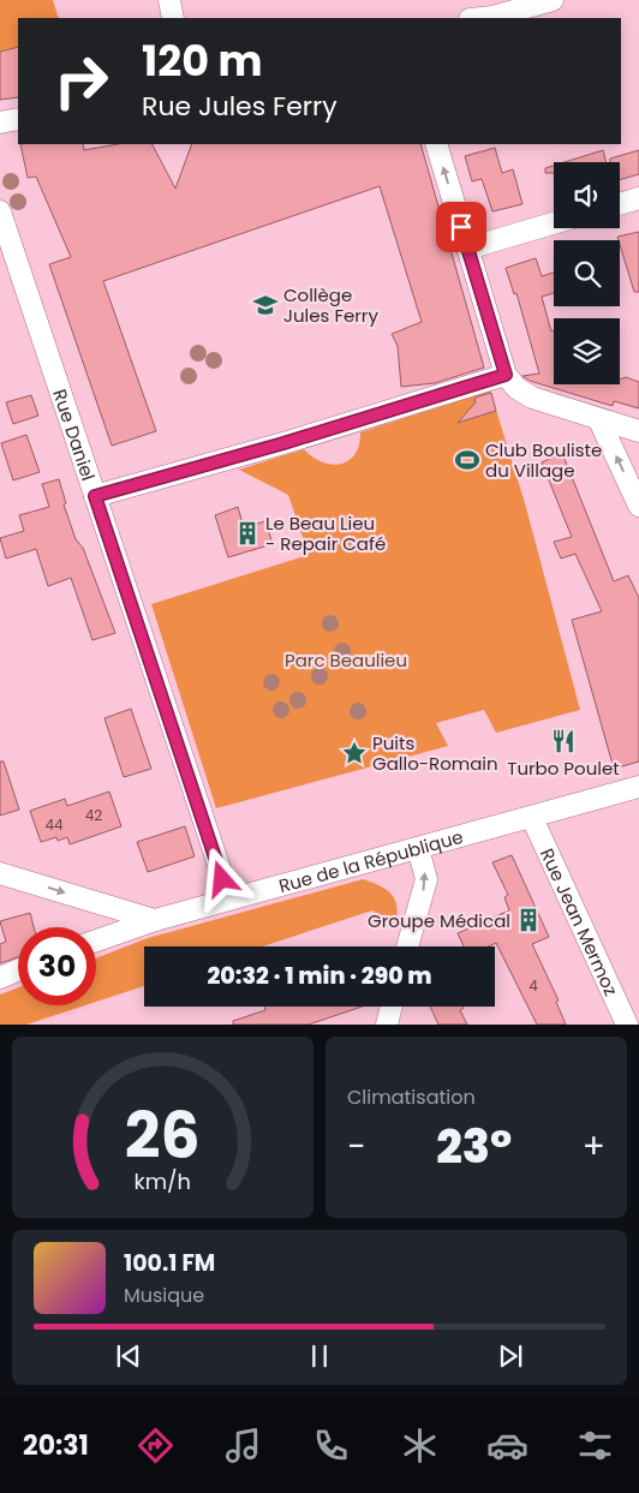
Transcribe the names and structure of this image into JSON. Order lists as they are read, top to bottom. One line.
{"streets":{"street":["Rue Daniel","Rue de la République","Rue Jean Mermoz"]},"crossings":[["Rue Daniel","Rue de la République"],["Rue de la République","Rue Jean Mermoz"]],"parks":["Parc Beaulieu"],"places":{"school or university":["Collège Jules Ferry"],"sports":["Club Bouliste du Village"],"building":["Le Beau Lieu - Repair Café","Groupe Médical"],"restaurant":["Turbo Poulet"],"place":["Puits Gallo-Romain"]},"house_numbers":["42","44","4"],"page":{"turn":["120 m","Rue Jules Ferry"],"limit":"30","trip":"20:32 · 1 min · 290 m","tile":"Climatisation","heat":["−","23°","+"],"song":["100.1 FM","Musique"],"tabs":"20:31","gauge":["26","km/h"]}}
